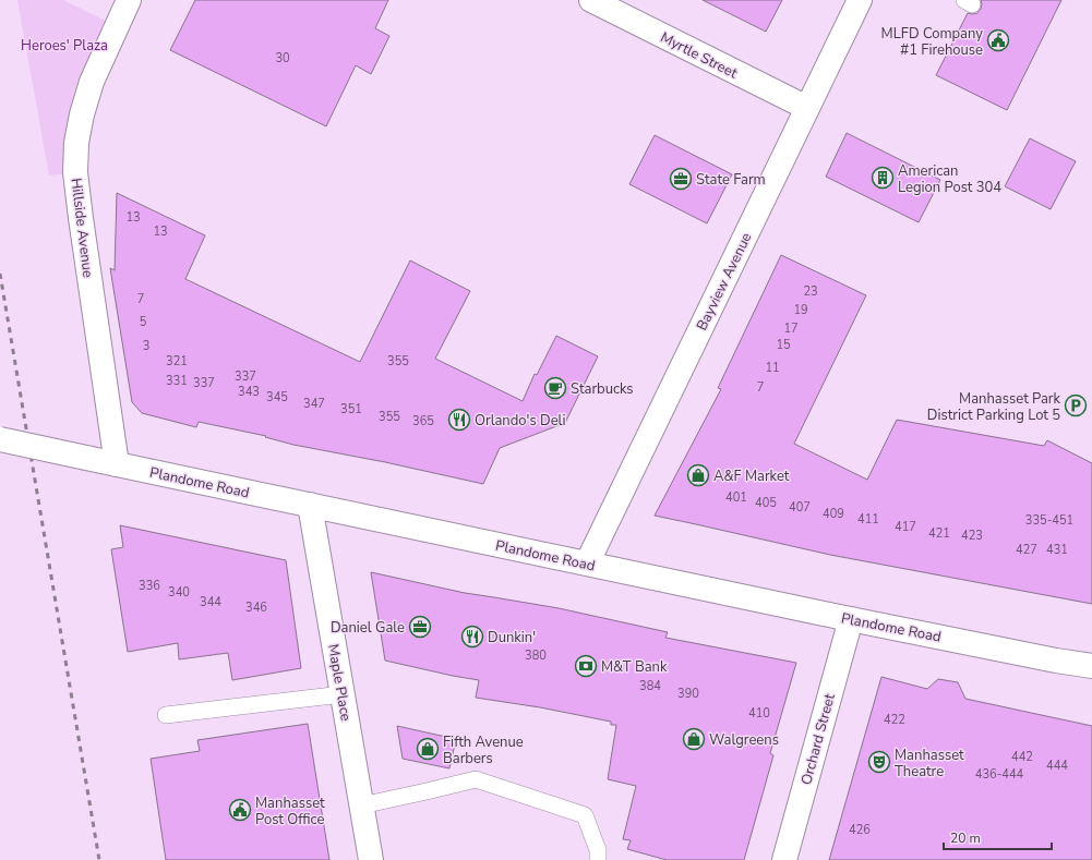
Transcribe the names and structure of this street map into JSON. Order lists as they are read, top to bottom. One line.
{"streets":{"street":["Myrtle Street","Hillside Avenue","Bayview Avenue","Plandome Road","Maple Place","Orchard Street"]},"crossings":[["Myrtle Street","Bayview Avenue"],["Hillside Avenue","Plandome Road"],["Bayview Avenue","Plandome Road"],["Plandome Road","Maple Place"],["Plandome Road","Orchard Street"]],"parks":["Heroes' Plaza"],"places":{"public building":["MLFD Company #1 Firehouse","Manhasset Post Office"],"building":["American Legion Post 304"],"office":["State Farm","Daniel Gale"],"cafe":["Starbucks"],"parking":["Manhasset Park District Parking Lot 5"],"restaurant":["Orlando's Deli","Dunkin'"],"shop":["A&F Market","Walgreens","Fifth Avenue Barbers"],"bank":["M&T Bank"],"theatre":["Manhasset Theatre"]},"house_numbers":["30","13","13","23","7","19","5","17","15","3","321","355","11","337","331","337","7","343","345","347","351","355","365","401","405","407","409","411","335-451","417","421","423","427","431","336","340","344","346","380","384","390","410","422","442","444","436-444","426"],"scale_bar":"20 m"}
